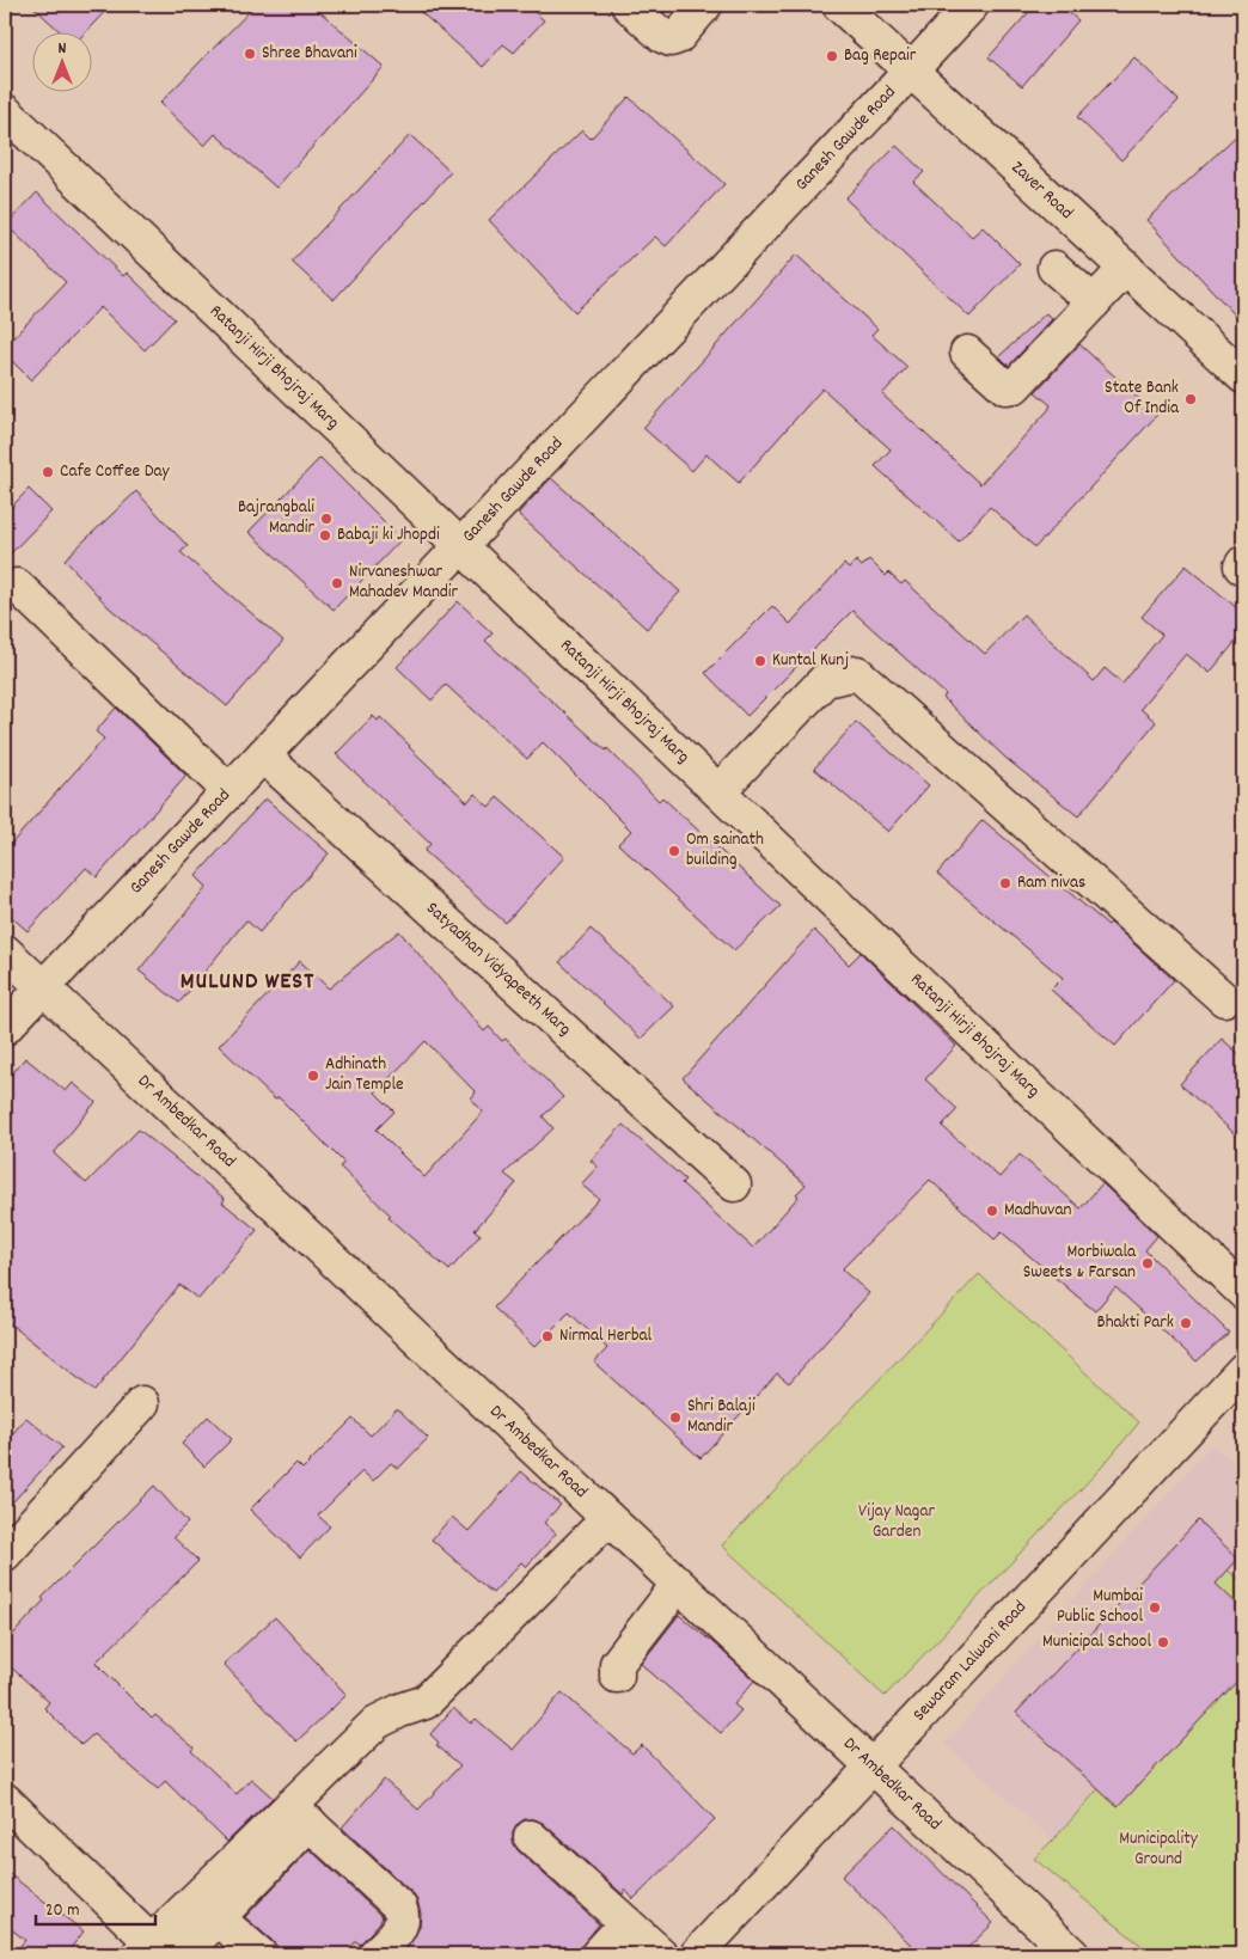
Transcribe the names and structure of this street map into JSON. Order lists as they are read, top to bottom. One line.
{"streets":{"street":["Ganesh Gawde Road","Zaver Road","Ratanji Hirji Bhojraj Marg","Satyadhan Vidyapeeth Marg","Dr Ambedkar Road","Sewaram Lalwani Road"]},"crossings":[["Ganesh Gawde Road","Zaver Road"],["Ganesh Gawde Road","Ratanji Hirji Bhojraj Marg"],["Ganesh Gawde Road","Satyadhan Vidyapeeth Marg"],["Ganesh Gawde Road","Dr Ambedkar Road"],["Dr Ambedkar Road","Sewaram Lalwani Road"]],"districts":["MULUND WEST"],"parks":["Vijay Nagar Garden","Municipality Ground"],"places":["Shree Bhavani","Bag Repair","State Bank Of India","Cafe Coffee Day","Bajrangbali Mandir","Babaji ki Jhopdi","Nirvaneshwar Mahadev Mandir","Kuntal Kunj","Om sainath building","Ram nivas","Adhinath Jain Temple","Madhuvan","Morbiwala Sweets & Farsan","Bhakti Park","Nirmal Herbal","Shri Balaji Mandir","Mumbai Public School","Municipal School"],"scale_bar":"20 m","north":"top"}
